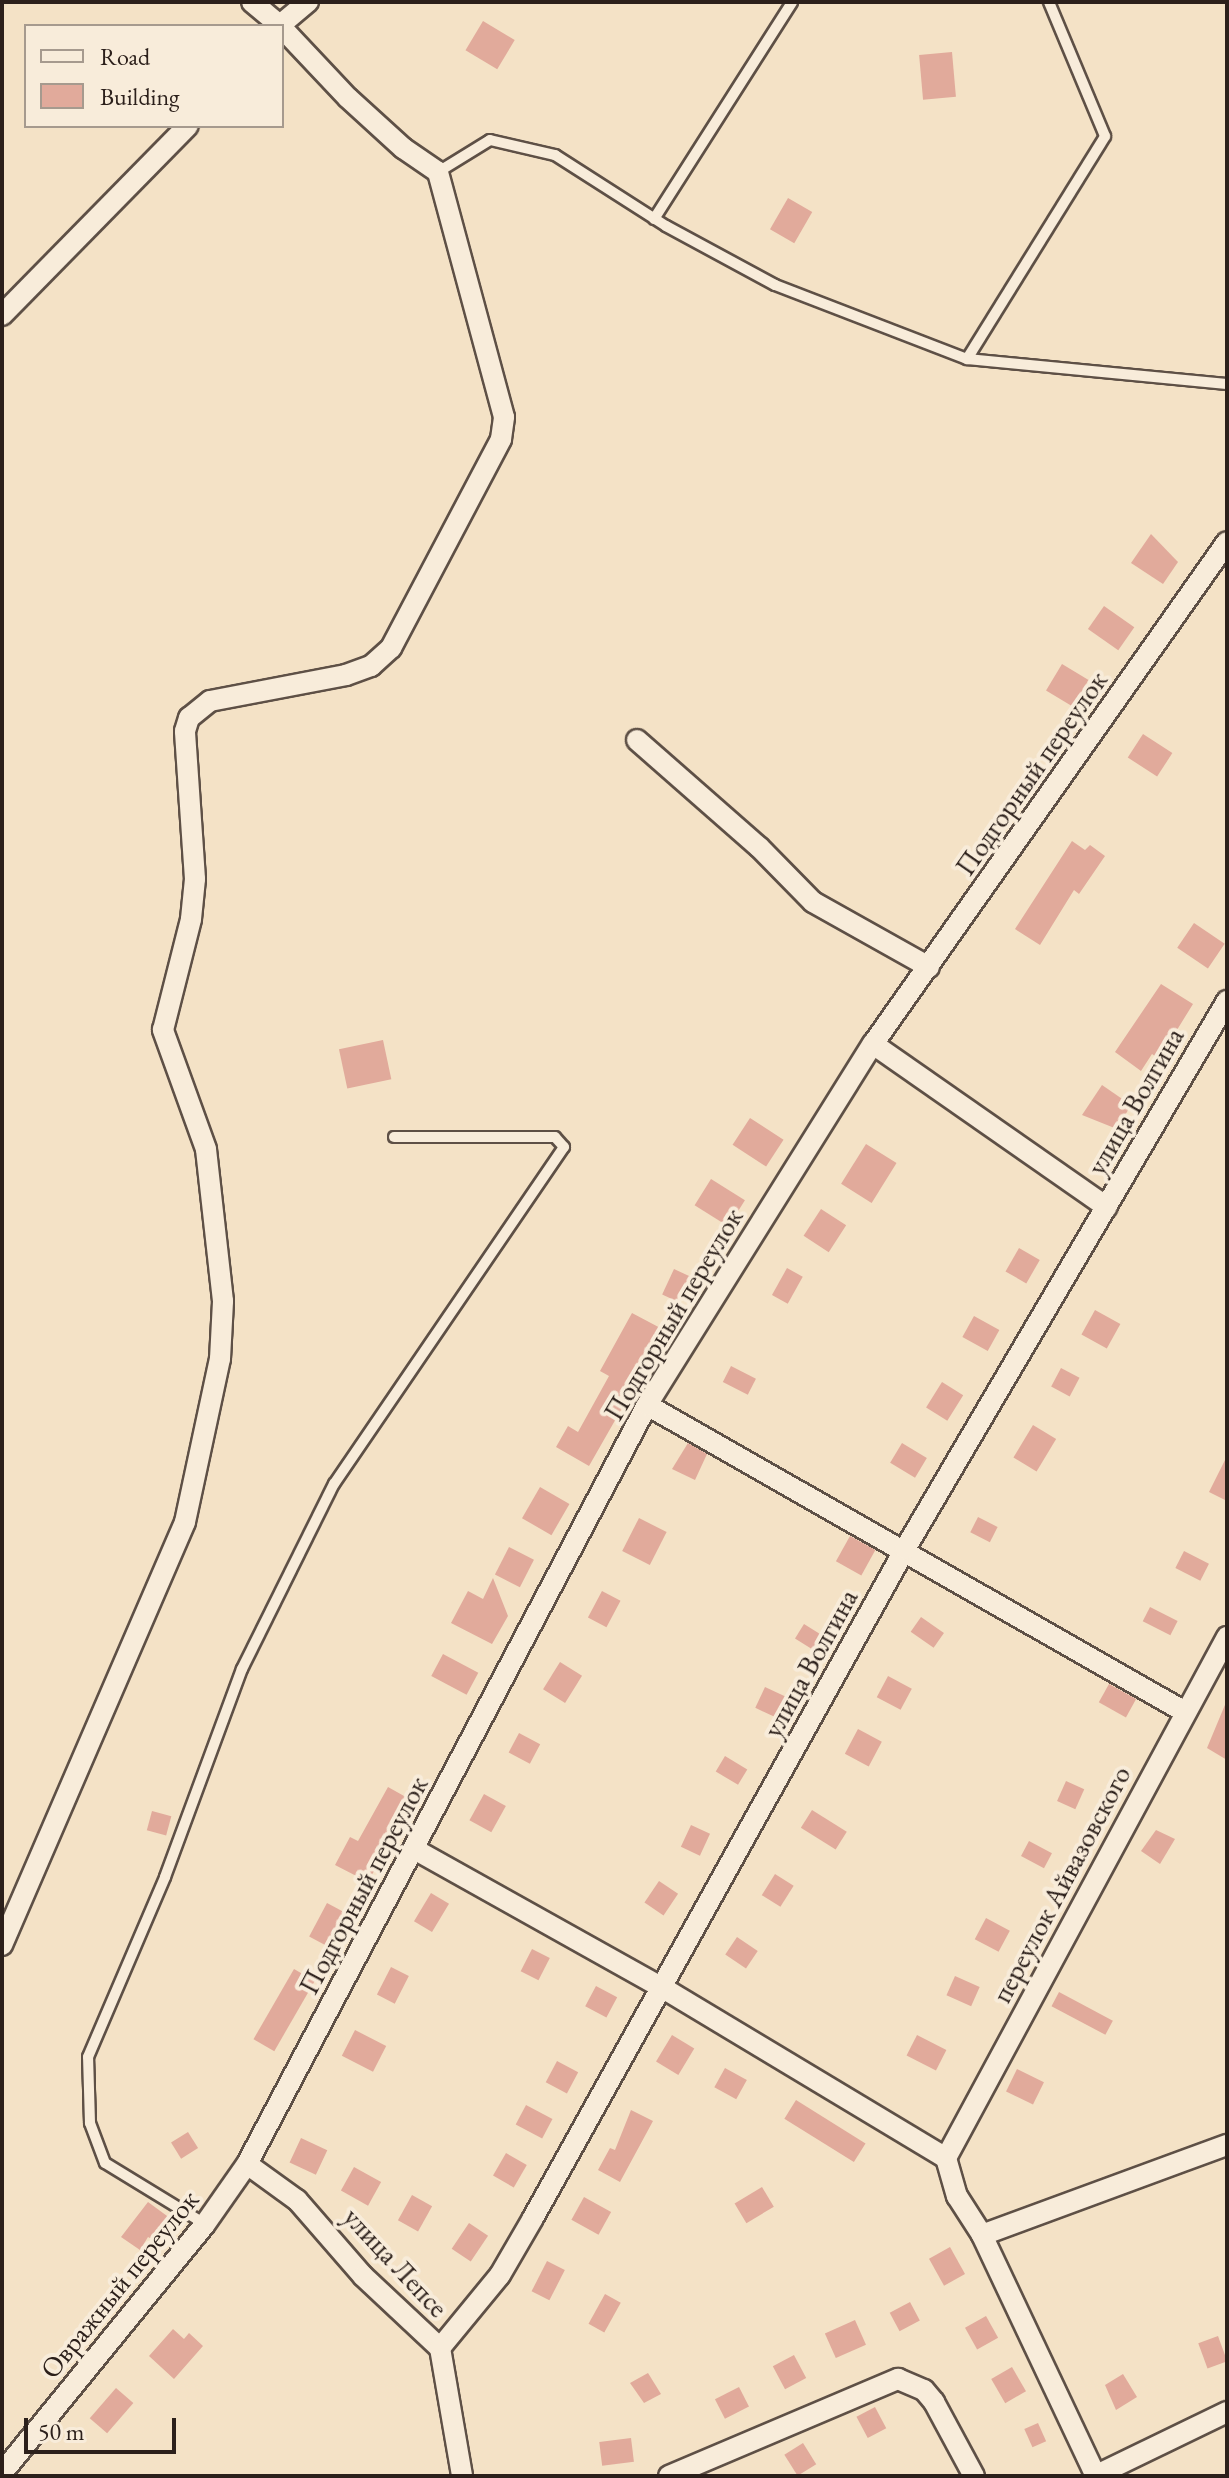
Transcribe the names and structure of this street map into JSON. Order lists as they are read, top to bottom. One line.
{"streets":{"street":["Подгорный переулок","улица Волгина","переулок Айвазовского","улица Лепсе","Овражный переулок"]},"crossings":[["Подгорный переулок","улица Лепсе"],["Подгорный переулок","Овражный переулок"],["улица Волгина","улица Лепсе"],["улица Лепсе","Овражный переулок"]],"legend":["Road","Building"],"scale_bar":"50 m"}
